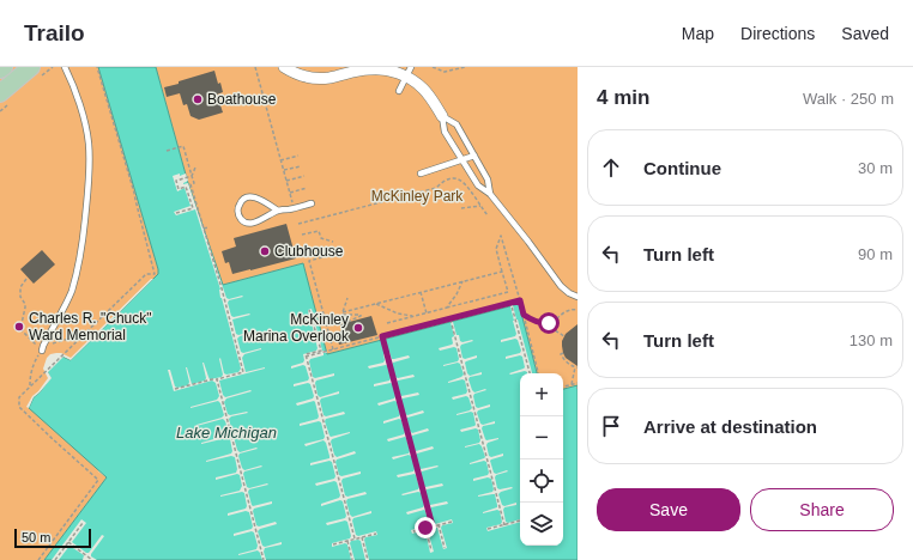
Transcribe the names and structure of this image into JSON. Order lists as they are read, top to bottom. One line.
{"water":["Lake Michigan"],"parks":["McKinley Park"],"places":["Boathouse","Clubhouse","Charles R. \"Chuck\" Ward Memorial","McKinley Marina Overlook"],"scale_bar":"50 m","page":{"header":"Trailo","nav":["Map","Directions","Saved"],"heading":["4 min","Walk · 250 m"],"list":[["Continue","30 m"],["Turn left","90 m"],["Turn left","130 m"],"Arrive at destination"],"map_buttons":["+","−"],"buttons":["Save","Share"],"scale":"50 m"}}
